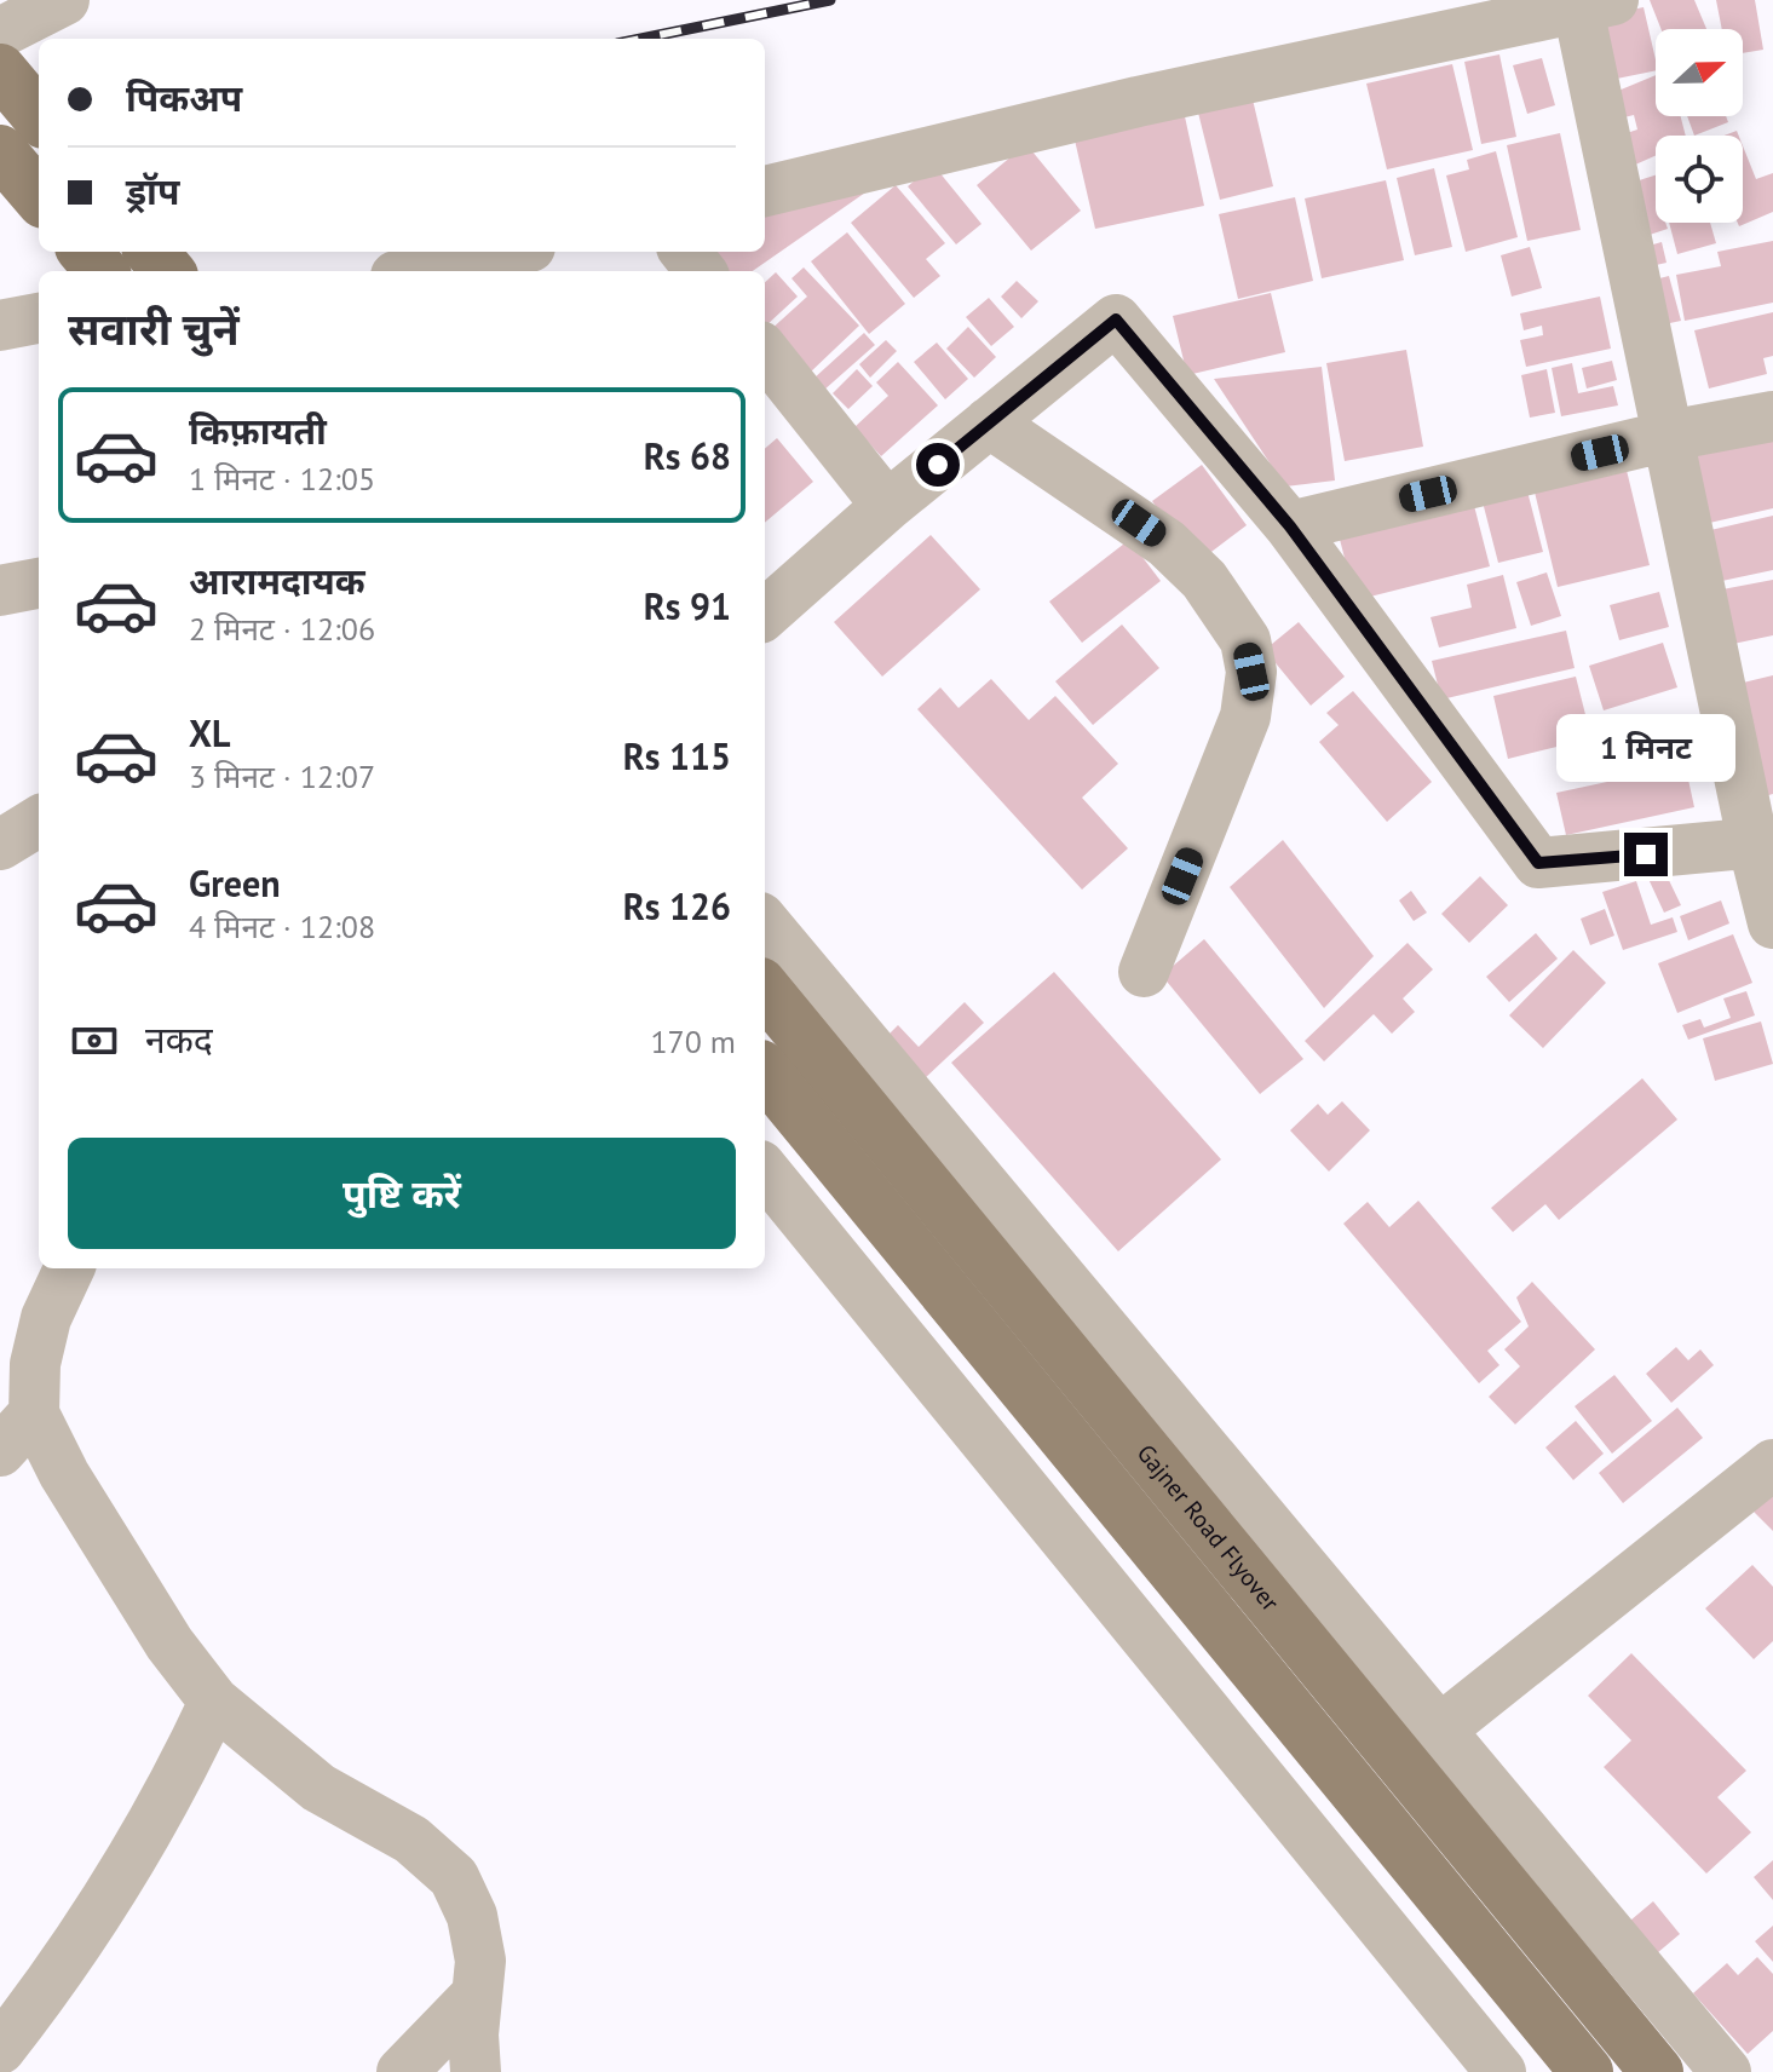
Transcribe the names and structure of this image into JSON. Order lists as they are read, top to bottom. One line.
{"streets":{"main road":["Gajner Road Flyover"]},"north":"right","page":{"banner":["पिकअप","ड्रॉप"],"heading":"सवारी चुनें","list":[{"name":"किफ़ायती","note":"1 मिनट · 12:05","value":"Rs 68"},{"name":"आरामदायक","note":"2 मिनट · 12:06","value":"Rs 91"},{"name":"XL","note":"3 मिनट · 12:07","value":"Rs 115"},{"name":"Green","note":"4 मिनट · 12:08","value":"Rs 126"}],"bubble":"1 मिनट","pay":["नकद","170 m"],"buttons":"पुष्टि करें"}}
